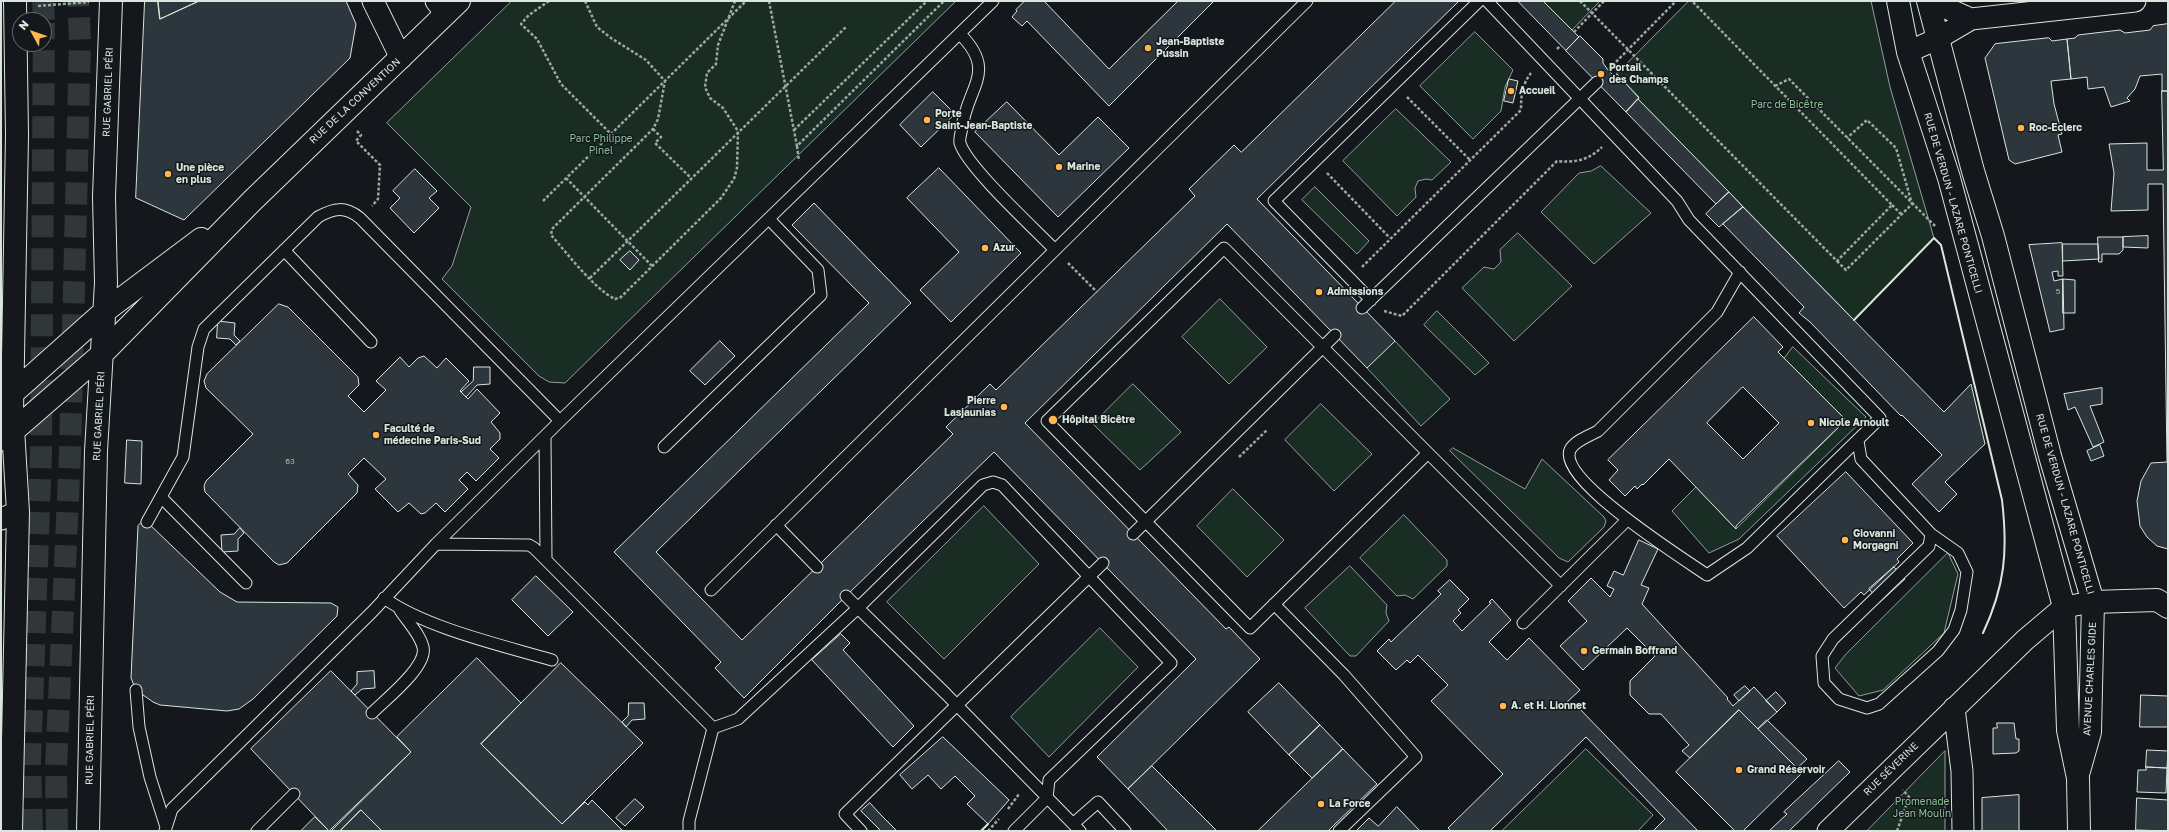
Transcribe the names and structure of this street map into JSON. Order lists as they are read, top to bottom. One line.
{"streets":{"main road":["RUE GABRIEL PÉRI","RUE DE LA CONVENTION","RUE DE VERDUN - LAZARE PONTICELLI","AVENUE CHARLES GIDE"],"street":["RUE SÉVERINE"]},"crossings":[["RUE GABRIEL PÉRI","RUE DE LA CONVENTION"],["RUE DE VERDUN - LAZARE PONTICELLI","AVENUE CHARLES GIDE"],["RUE DE VERDUN - LAZARE PONTICELLI","RUE SÉVERINE"],["AVENUE CHARLES GIDE","RUE SÉVERINE"]],"parks":["Parc de Bicêtre","Parc Philippe Pinel","Promenade Jean Moulin"],"places":["Jean-Baptiste Pussin","Portail des Champs","Accueil","Porte Saint-Jean-Baptiste","Roc-Eclerc","Marine","Une pièce en plus","Azur","Admissions","Pierre Lasjaunias","Hôpital Bicêtre","Nicole Arnoult","Faculté de médecine Paris-Sud","Giovanni Morgagni","Germain Boffrand","A. et H. Lionnet","Grand Réservoir","La Force"],"house_numbers":["5","63"],"north":"top left"}
